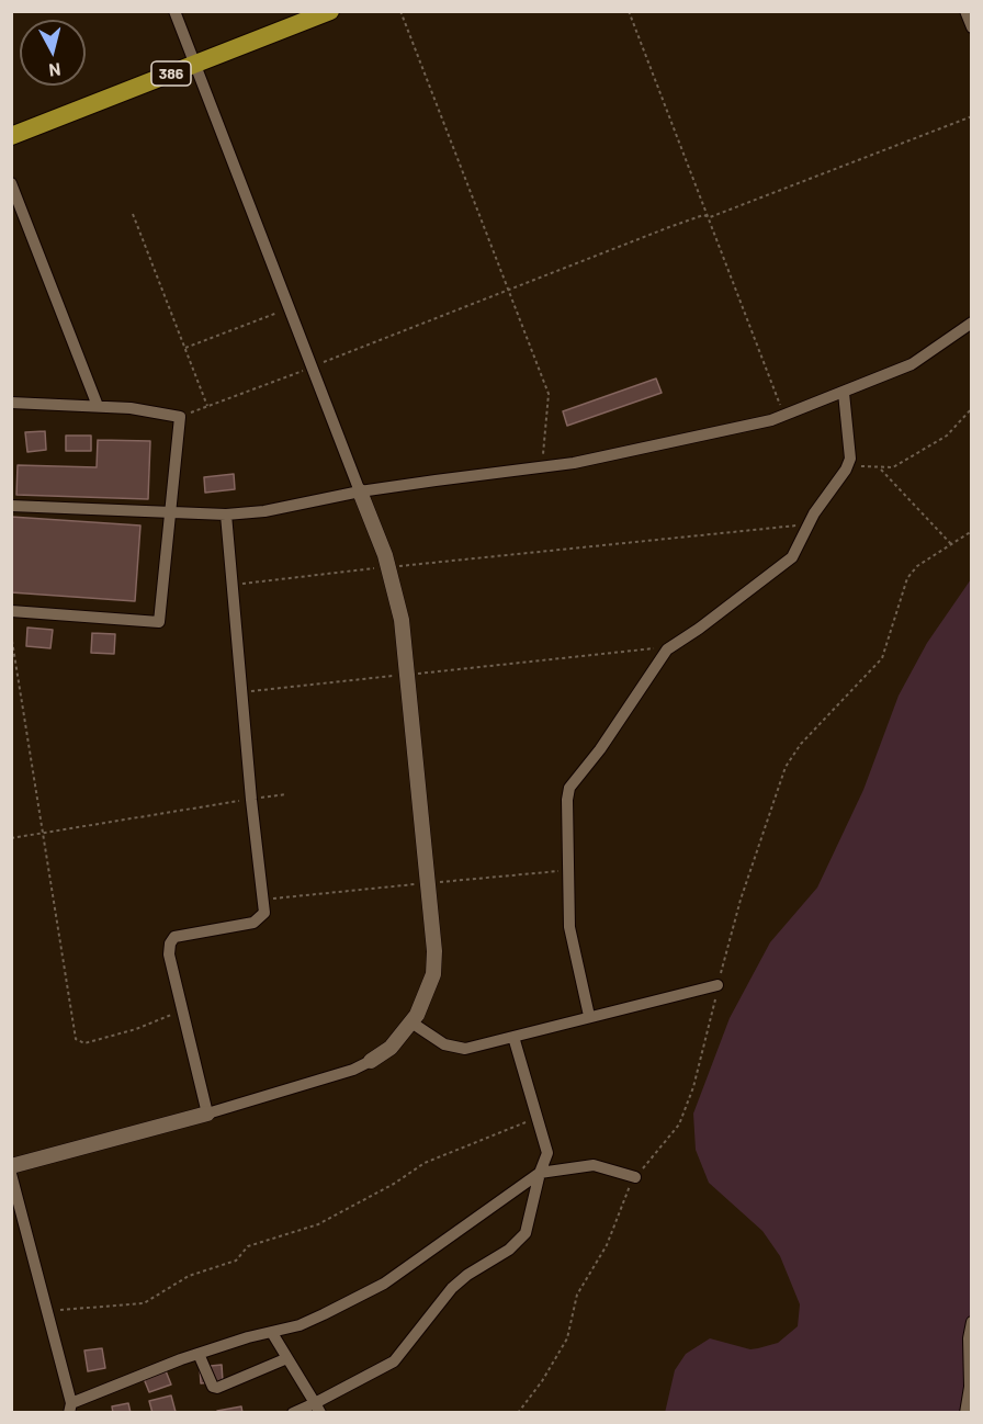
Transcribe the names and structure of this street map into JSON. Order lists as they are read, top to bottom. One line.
{"streets":{"highway":["386"]},"north":"bottom"}
